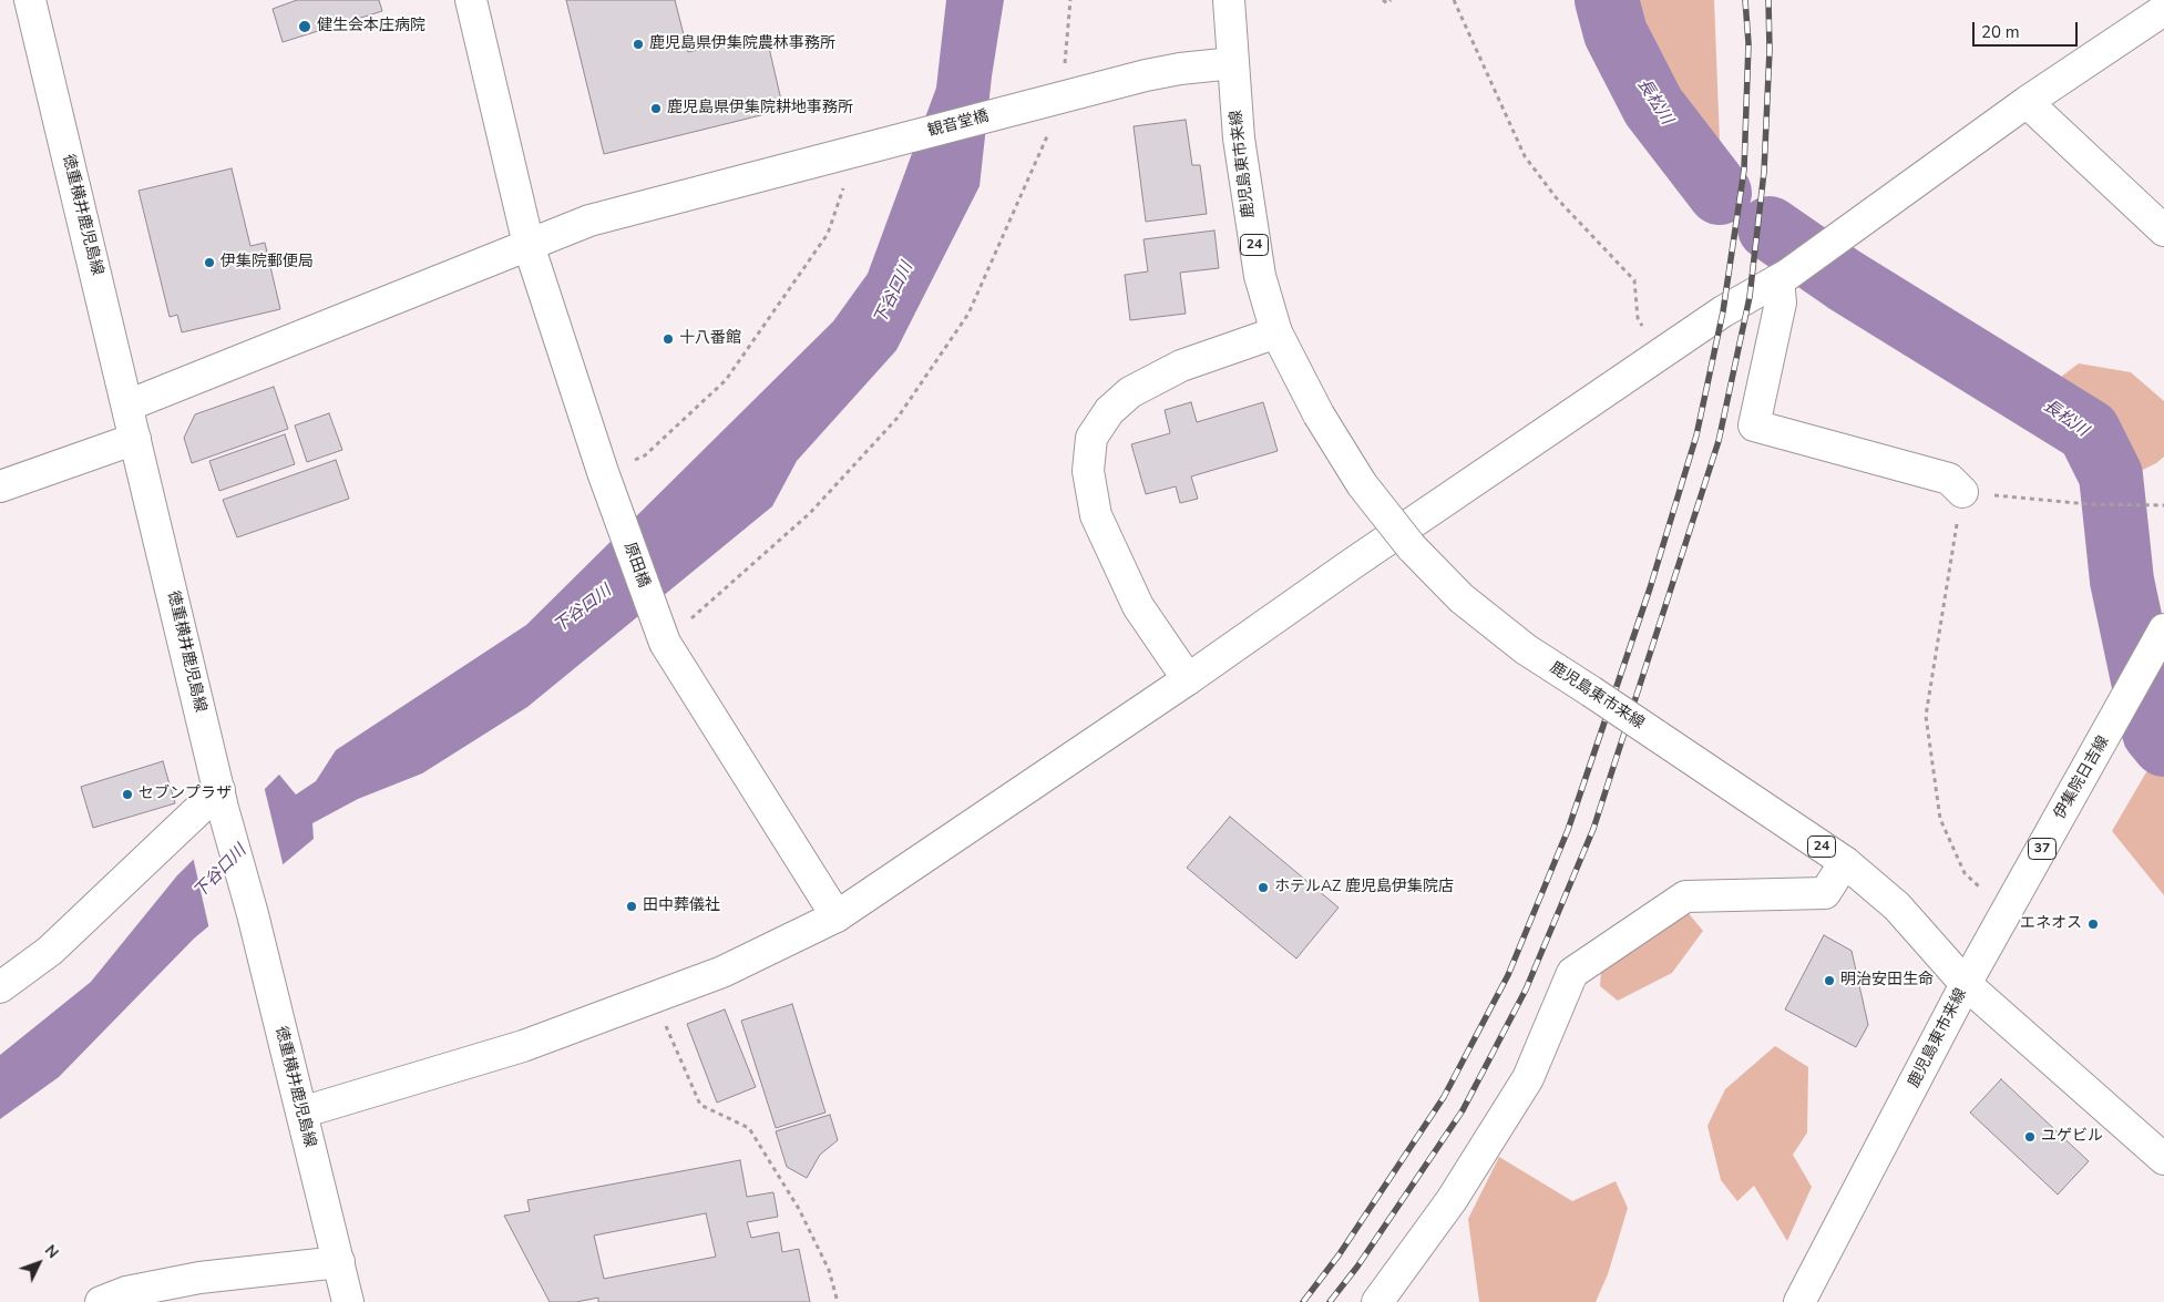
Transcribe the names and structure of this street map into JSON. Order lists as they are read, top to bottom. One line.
{"streets":{"street":["観音堂橋","鹿児島東市来線","徳重横井鹿児島線","24","原田橋","伊集院日吉線","37"]},"crossings":[["観音堂橋","鹿児島東市来線"],["観音堂橋","徳重横井鹿児島線"],["観音堂橋","原田橋"],["鹿児島東市来線","伊集院日吉線"]],"water":["長松川","下谷口川"],"places":["健生会本庄病院","鹿児島県伊集院農林事務所","鹿児島県伊集院耕地事務所","伊集院郵便局","十八番館","セブンプラザ","ホテルAZ 鹿児島伊集院店","田中葬儀社","エネオス","明治安田生命","ユゲビル"],"scale_bar":"20 m","north":"top right"}
